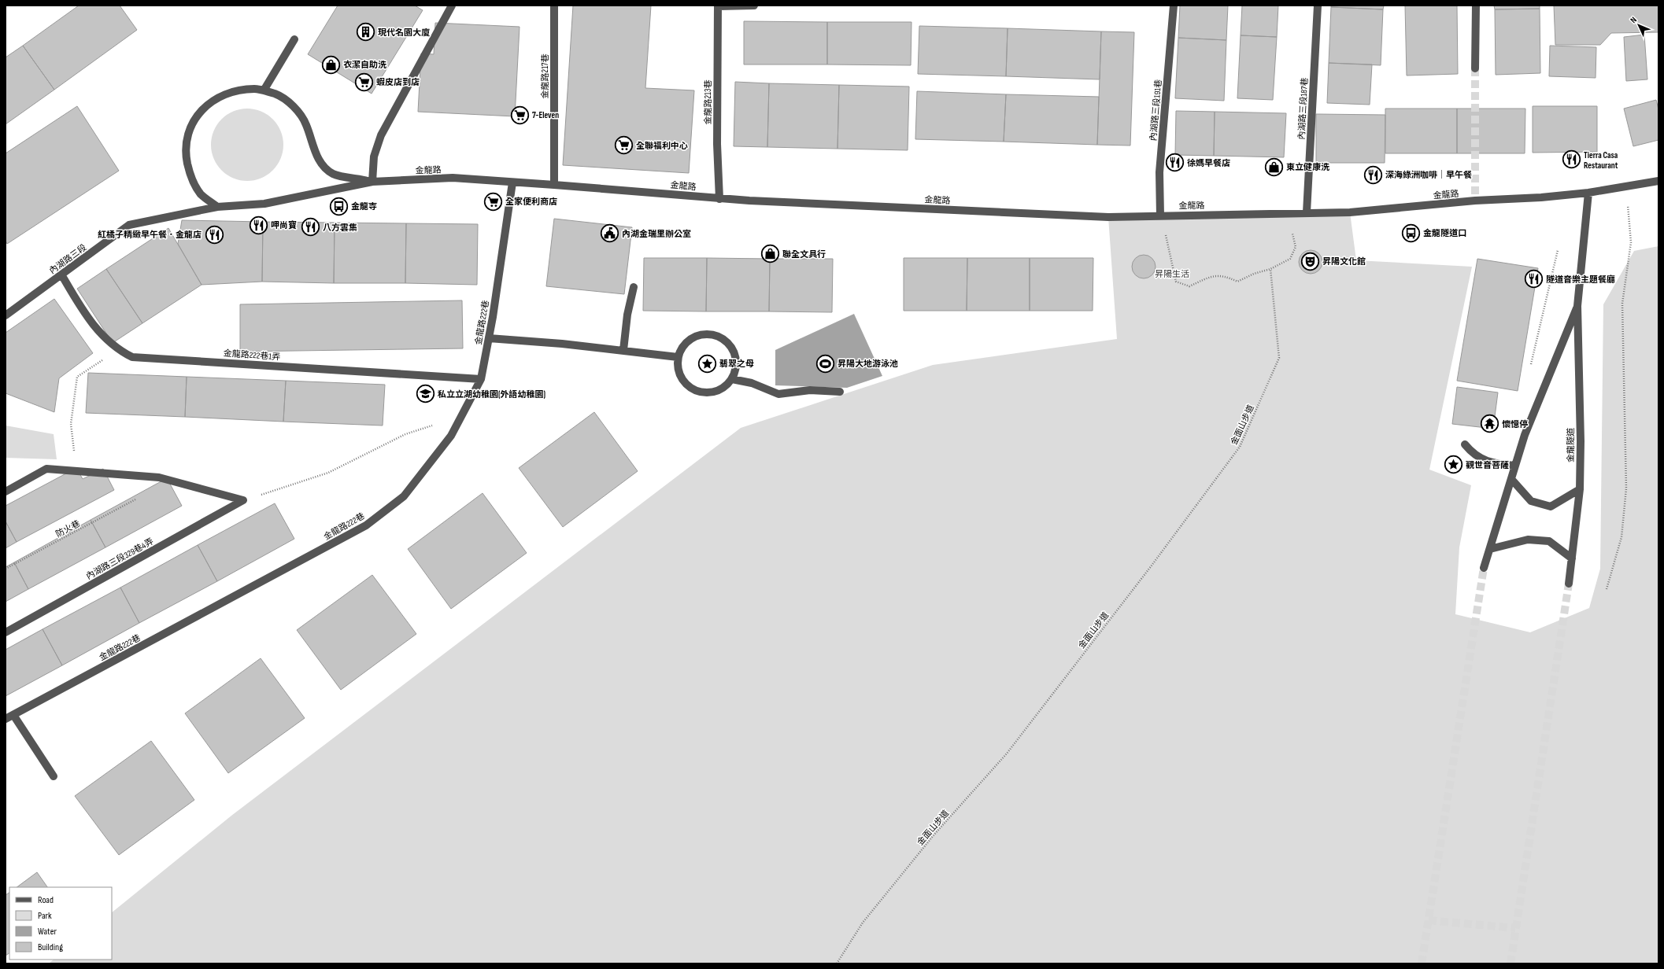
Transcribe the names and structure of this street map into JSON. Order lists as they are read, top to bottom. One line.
{"streets":{"street":["金龍路217巷","金龍路213巷","內湖路三段187巷","內湖路三段191巷","金龍路","內湖路三段","金龍路222巷","金龍路222巷1弄","金龍隧道","內湖路三段329巷4弄"],"path":["金面山步道","防火巷"]},"crossings":[["金龍路217巷","金龍路"],["金龍路213巷","金龍路"],["內湖路三段187巷","金龍路"],["內湖路三段191巷","金龍路"],["金龍路","內湖路三段"],["金龍路","金龍路222巷"],["金龍路","金龍隧道"],["內湖路三段","金龍路222巷1弄"],["金龍路222巷","金龍路222巷1弄"]],"parks":["昇陽生活"],"places":{"building":["現代名園大廈"],"shop":["衣潔自助洗","東立健康洗","聯全文具行"],"supermarket":["蝦皮店到店","7-Eleven","全聯福利中心","全家便利商店"],"restaurant":["Tierra Casa Restaurant","徐媽早餐店","深海綠洲咖啡｜早午餐","呷尚寶","八方雲集","紅橘子精緻早午餐．金龍店","隧道音樂主題餐廳"],"bus stop":["金龍寺","金龍隧道口"],"public building":["內湖金瑞里辦公室"],"theatre":["昇陽文化館"],"place":["翡翠之母","觀世音菩薩"],"sports":["昇陽大地游泳池"],"school or university":["私立立湖幼稚園(外語幼稚園)"],"temple":["懷憶停"]},"legend":["Road","Park","Water","Building"],"north":"top left"}
